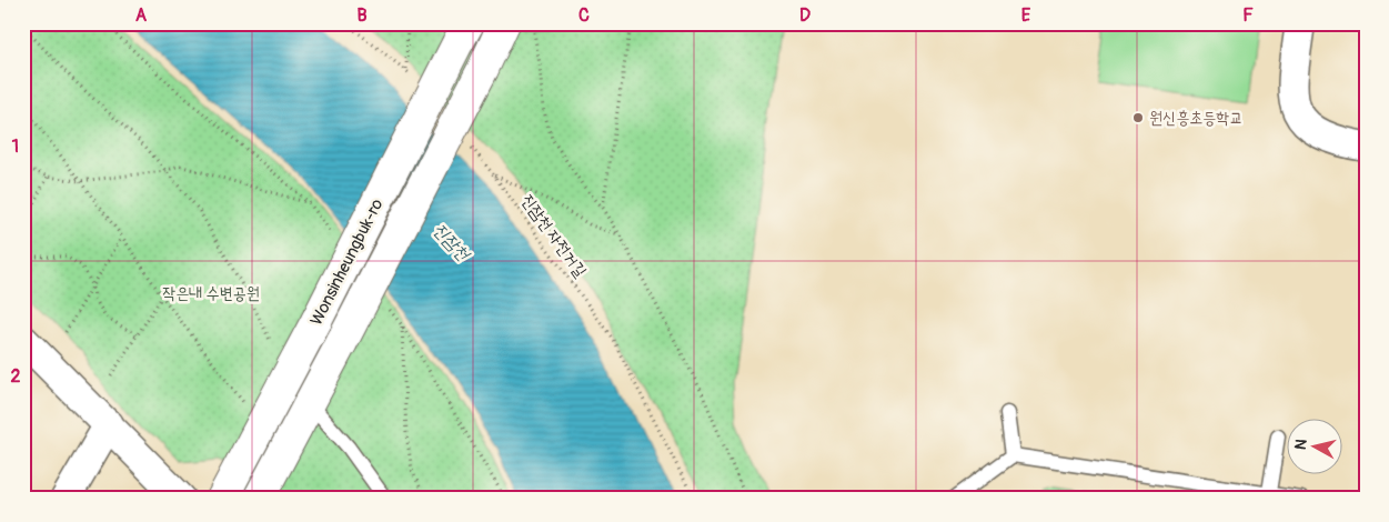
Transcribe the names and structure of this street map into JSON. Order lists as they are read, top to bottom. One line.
{"streets":{"street":["Wonsinheungbuk-ro"],"path":["진잠천 자전거길"]},"water":["진잠천"],"parks":["작은내 수변공원"],"places":["원신흥초등학교"],"north":"left","grid":{"columns":["A","B","C","D","E","F"],"rows":["1","2"]}}
